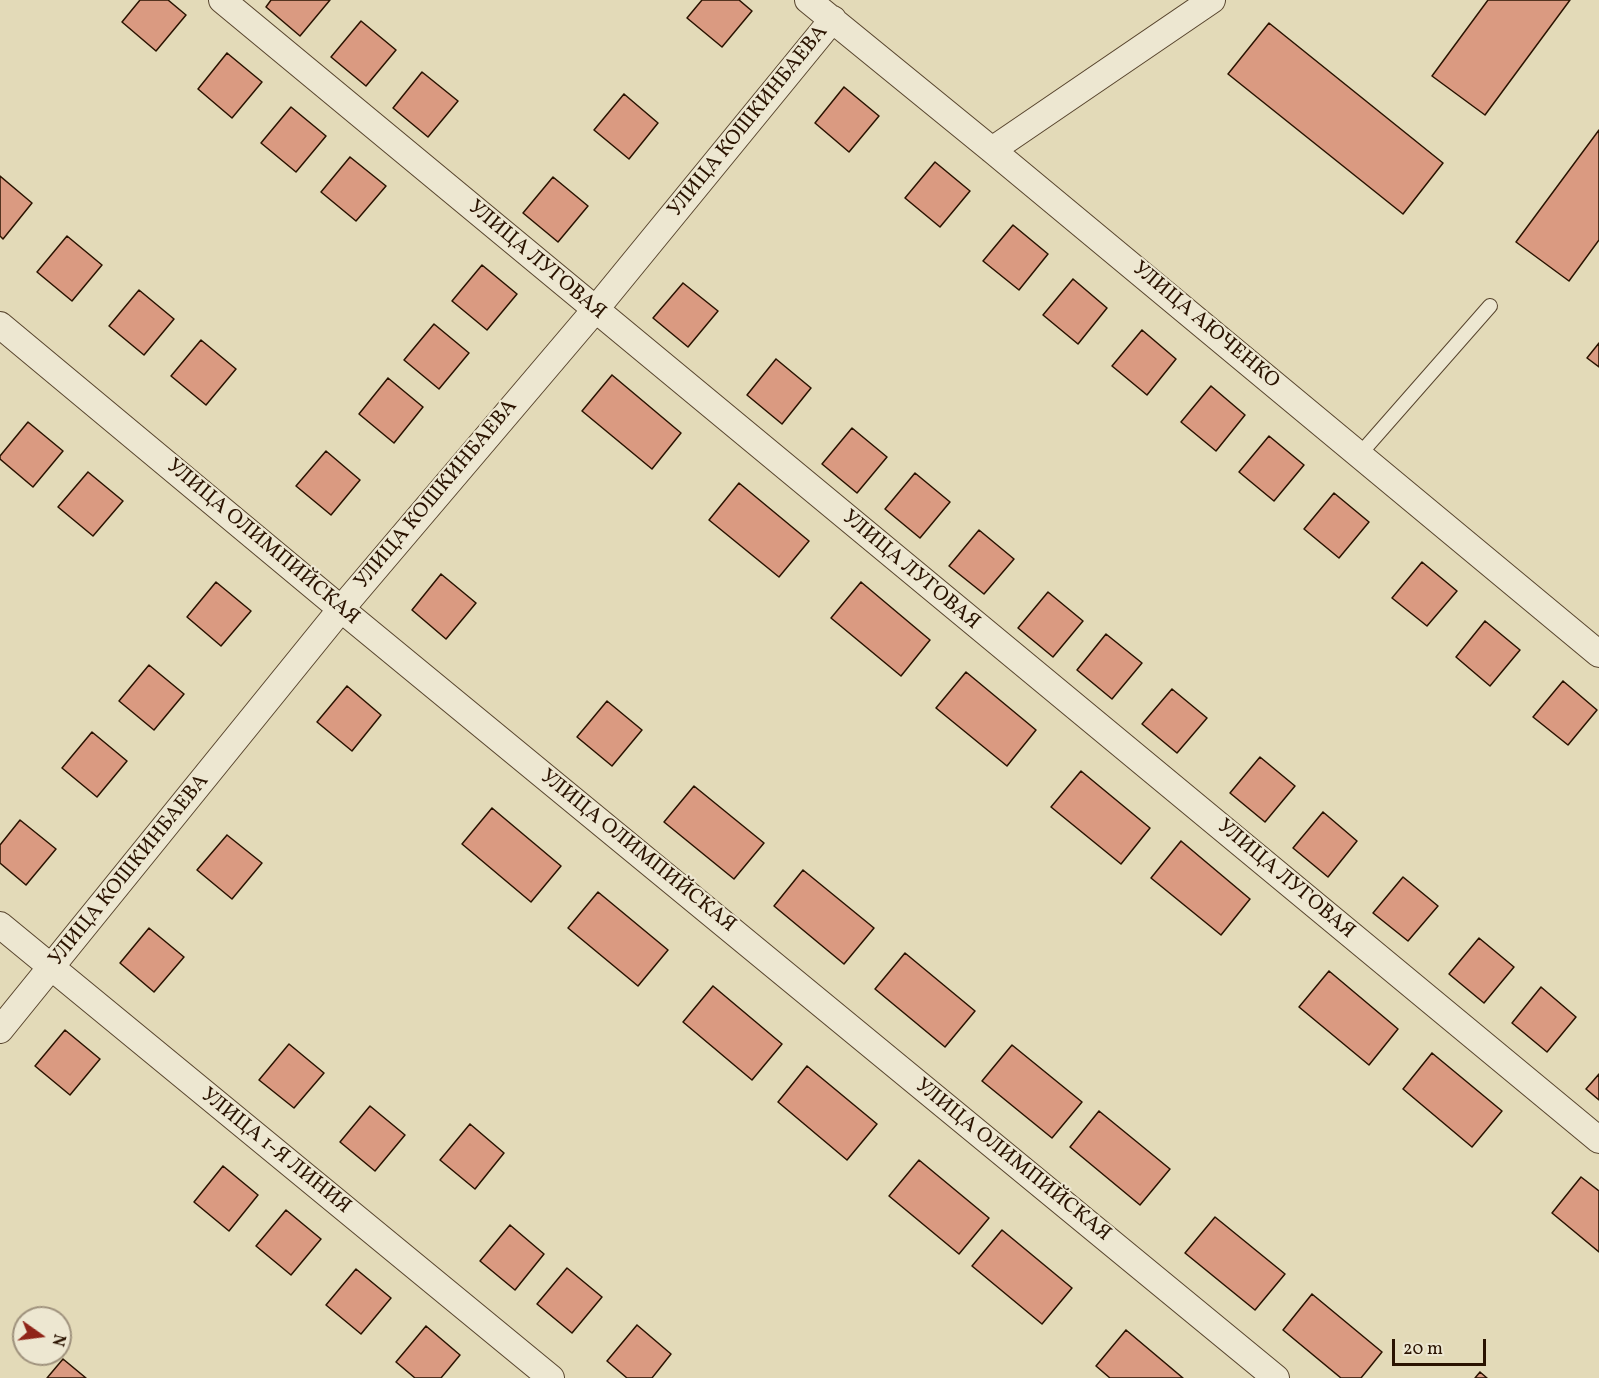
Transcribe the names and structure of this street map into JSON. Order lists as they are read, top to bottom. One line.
{"streets":{"street":["УЛИЦА КОШКИНБАЕВА","УЛИЦА ЛУГОВАЯ","УЛИЦА АЮЧЕНКО","УЛИЦА ОЛИМПИЙСКАЯ","УЛИЦА 1-Я ЛИНИЯ"]},"crossings":[["УЛИЦА КОШКИНБАЕВА","УЛИЦА ЛУГОВАЯ"],["УЛИЦА КОШКИНБАЕВА","УЛИЦА АЮЧЕНКО"],["УЛИЦА КОШКИНБАЕВА","УЛИЦА ОЛИМПИЙСКАЯ"],["УЛИЦА КОШКИНБАЕВА","УЛИЦА 1-Я ЛИНИЯ"]],"scale_bar":"20 m","north":"right"}
